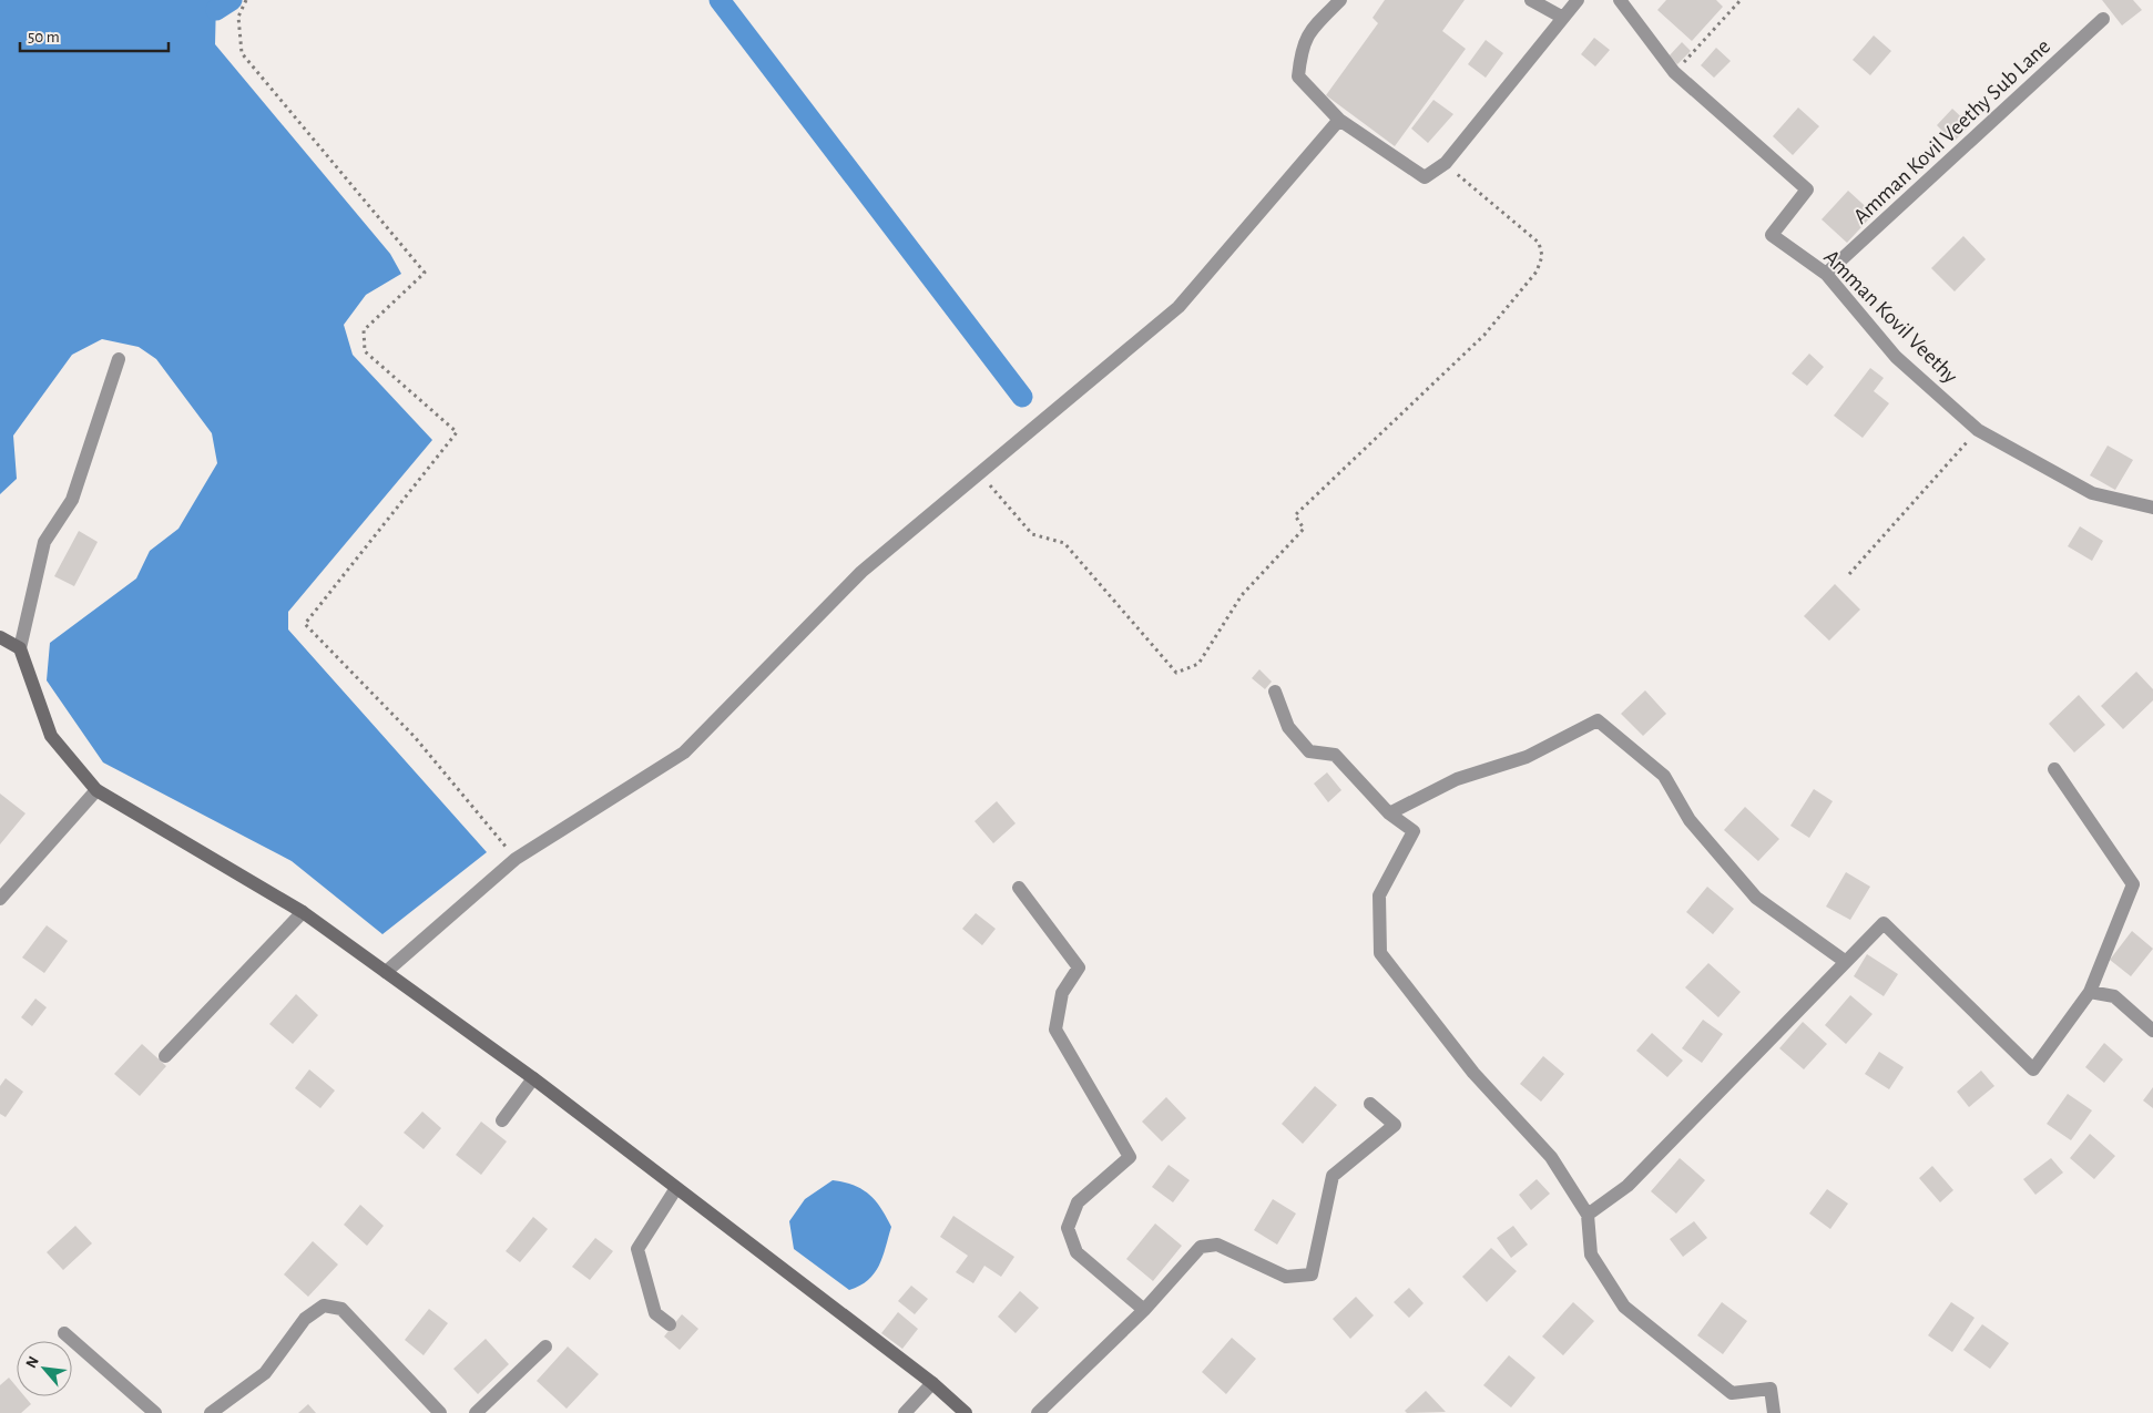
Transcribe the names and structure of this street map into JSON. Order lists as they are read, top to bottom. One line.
{"streets":{"street":["Amman Kovil Veethy Sub Lane","Amman Kovil Veethy"]},"crossings":[["Amman Kovil Veethy Sub Lane","Amman Kovil Veethy"]],"scale_bar":"50 m","north":"top left"}
